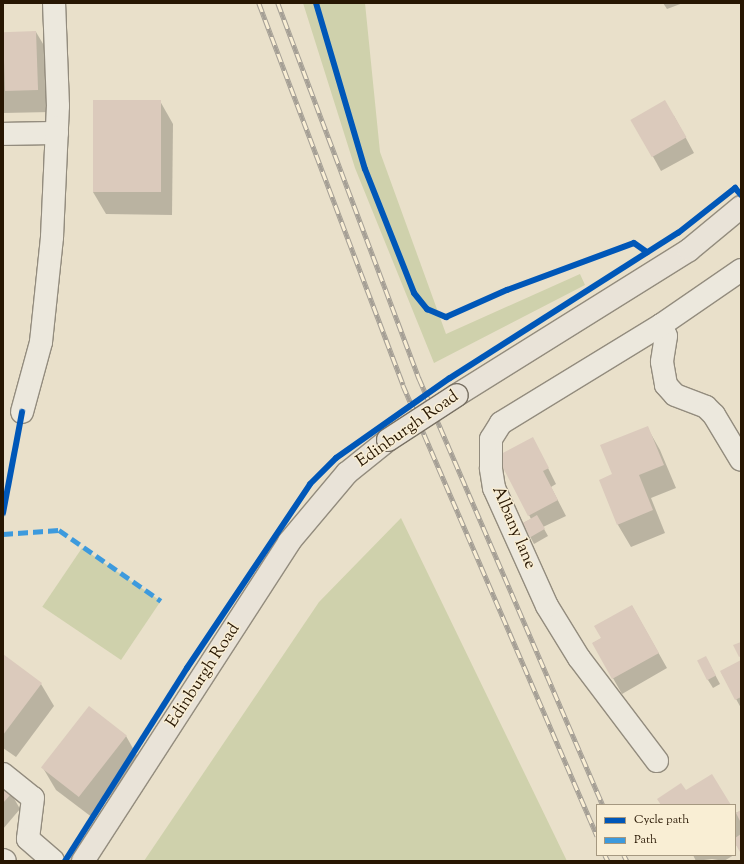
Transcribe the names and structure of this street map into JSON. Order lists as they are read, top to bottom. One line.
{"streets":{"main road":["Edinburgh Road"],"street":["Albany lane"]},"legend":["Cycle path","Path"]}
